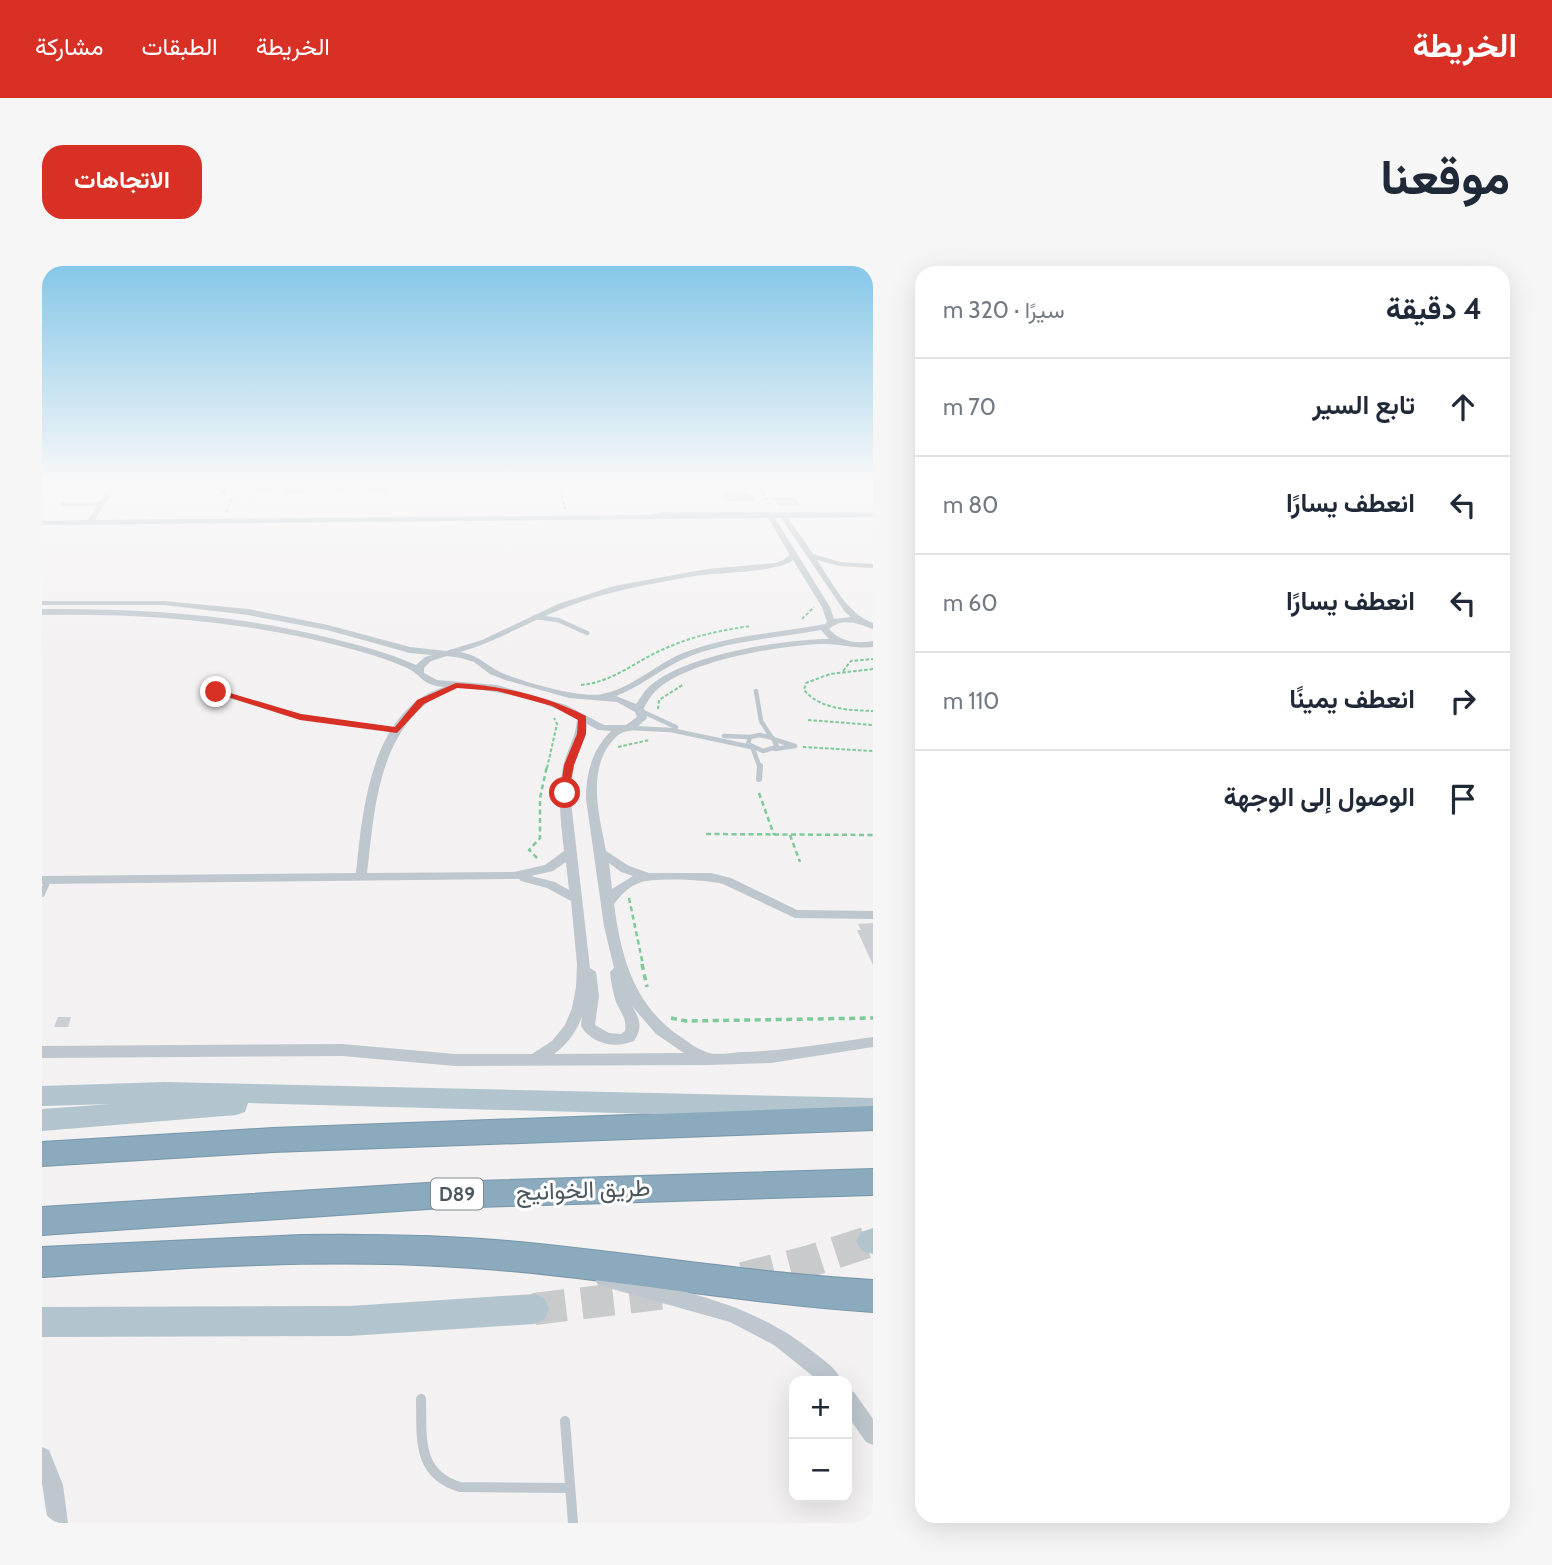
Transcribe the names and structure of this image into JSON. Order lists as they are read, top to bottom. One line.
{"streets":{"highway":["طريق الخوانيج","D89"]},"page":{"header":"الخريطة","nav":["الخريطة","الطبقات","مشاركة"],"title":"موقعنا","buttons":"الاتجاهات","heading":["4 دقيقة","سيرًا · 320 m"],"list":[["تابع السير","70 m"],["انعطف يسارًا","80 m"],["انعطف يسارًا","60 m"],["انعطف يمينًا","110 m"],"الوصول إلى الوجهة"],"map_buttons":["+","−"]}}
